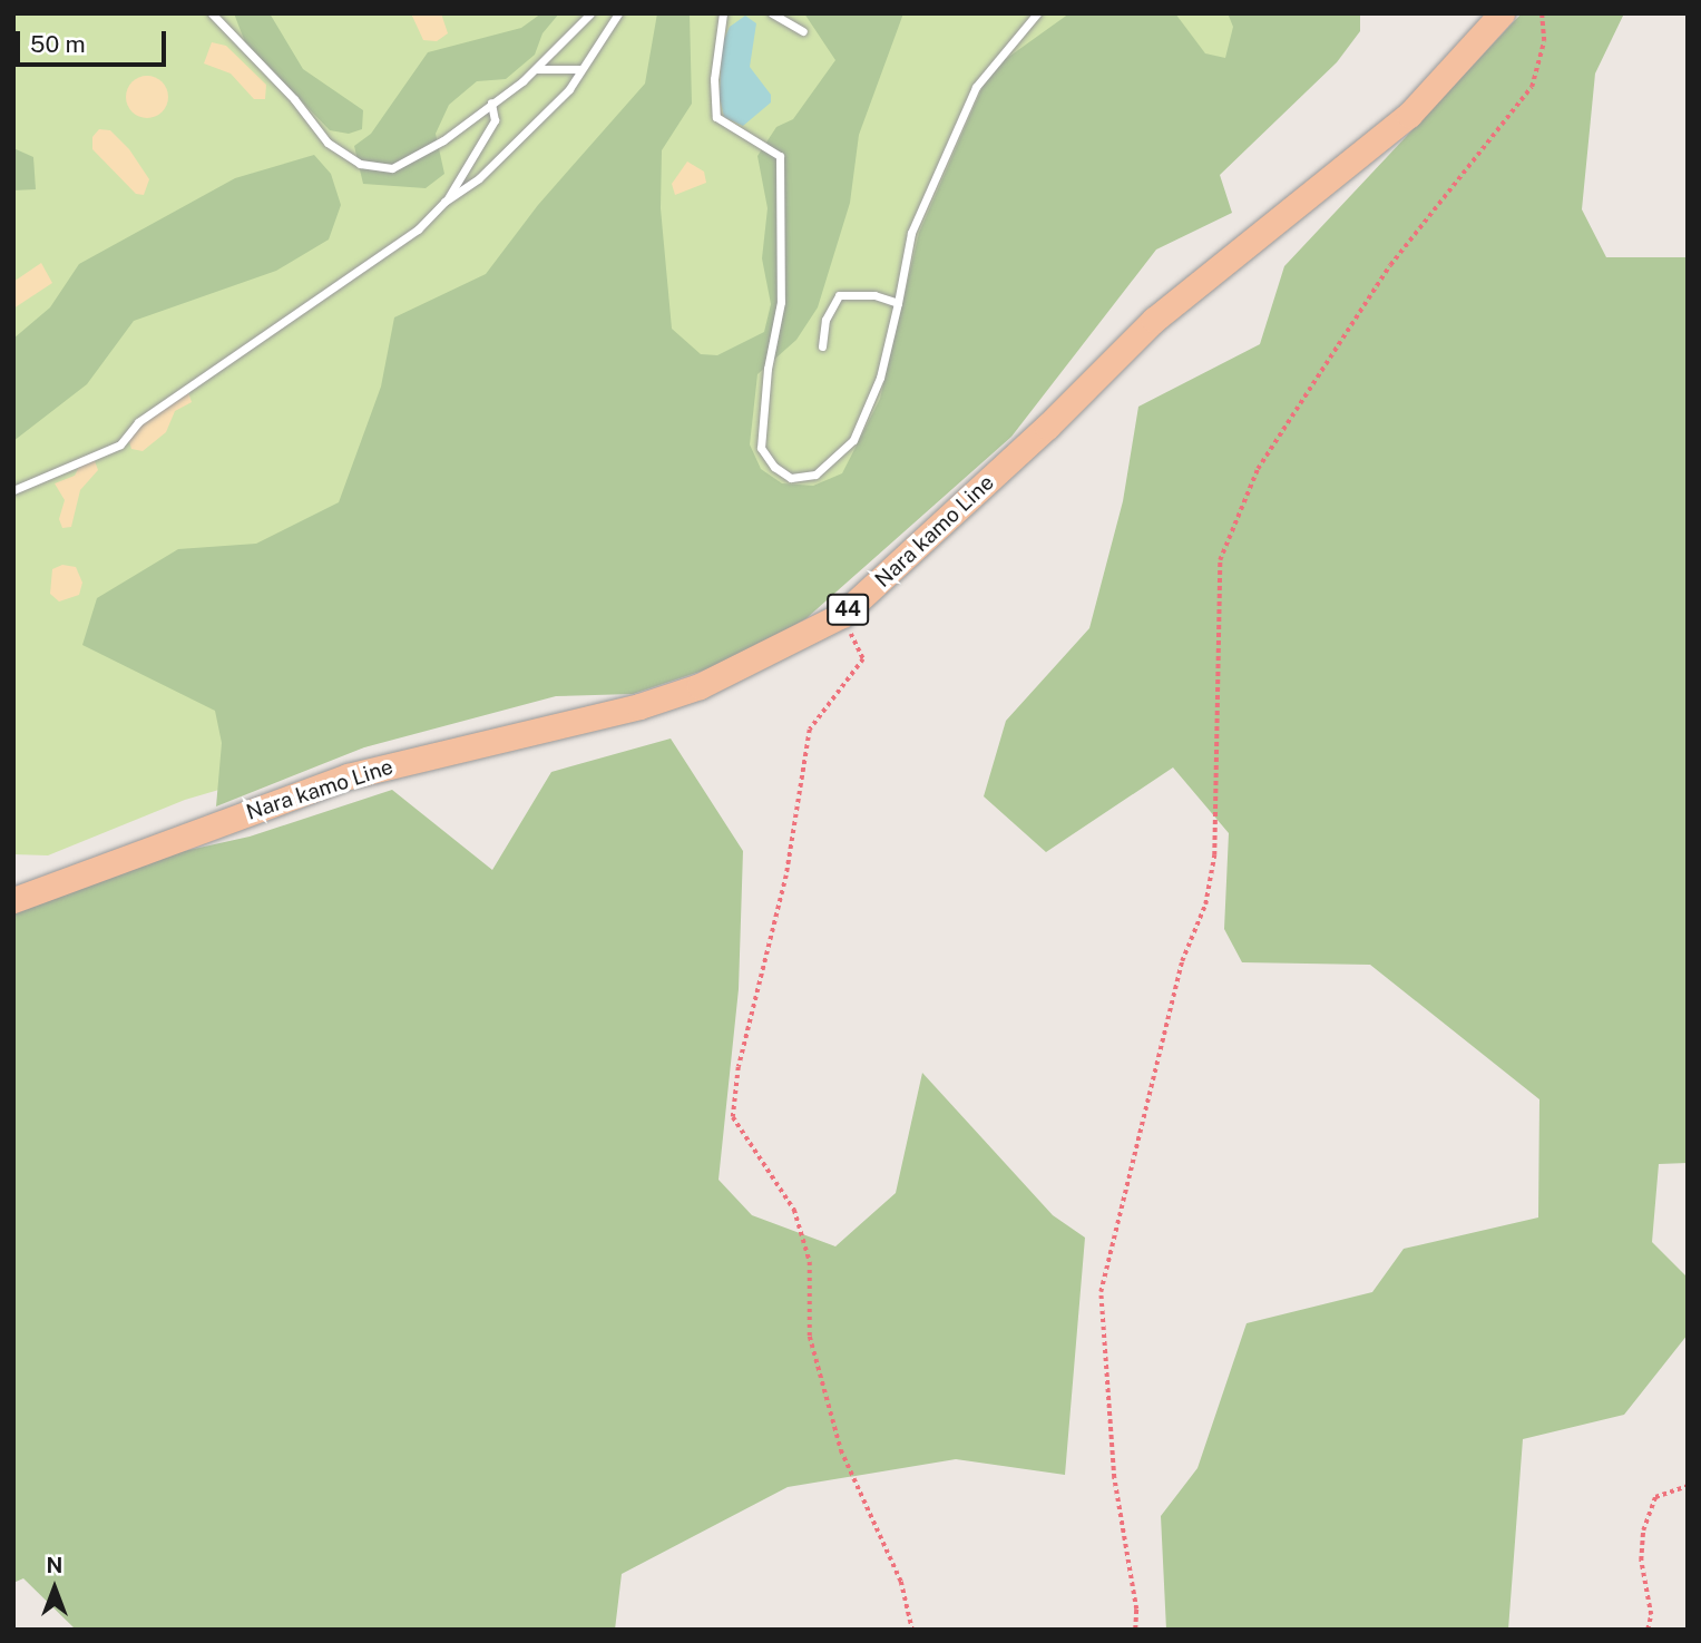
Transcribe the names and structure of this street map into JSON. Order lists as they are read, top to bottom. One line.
{"streets":{"main road":["Nara kamo Line","44"]},"scale_bar":"50 m","north":"top"}
